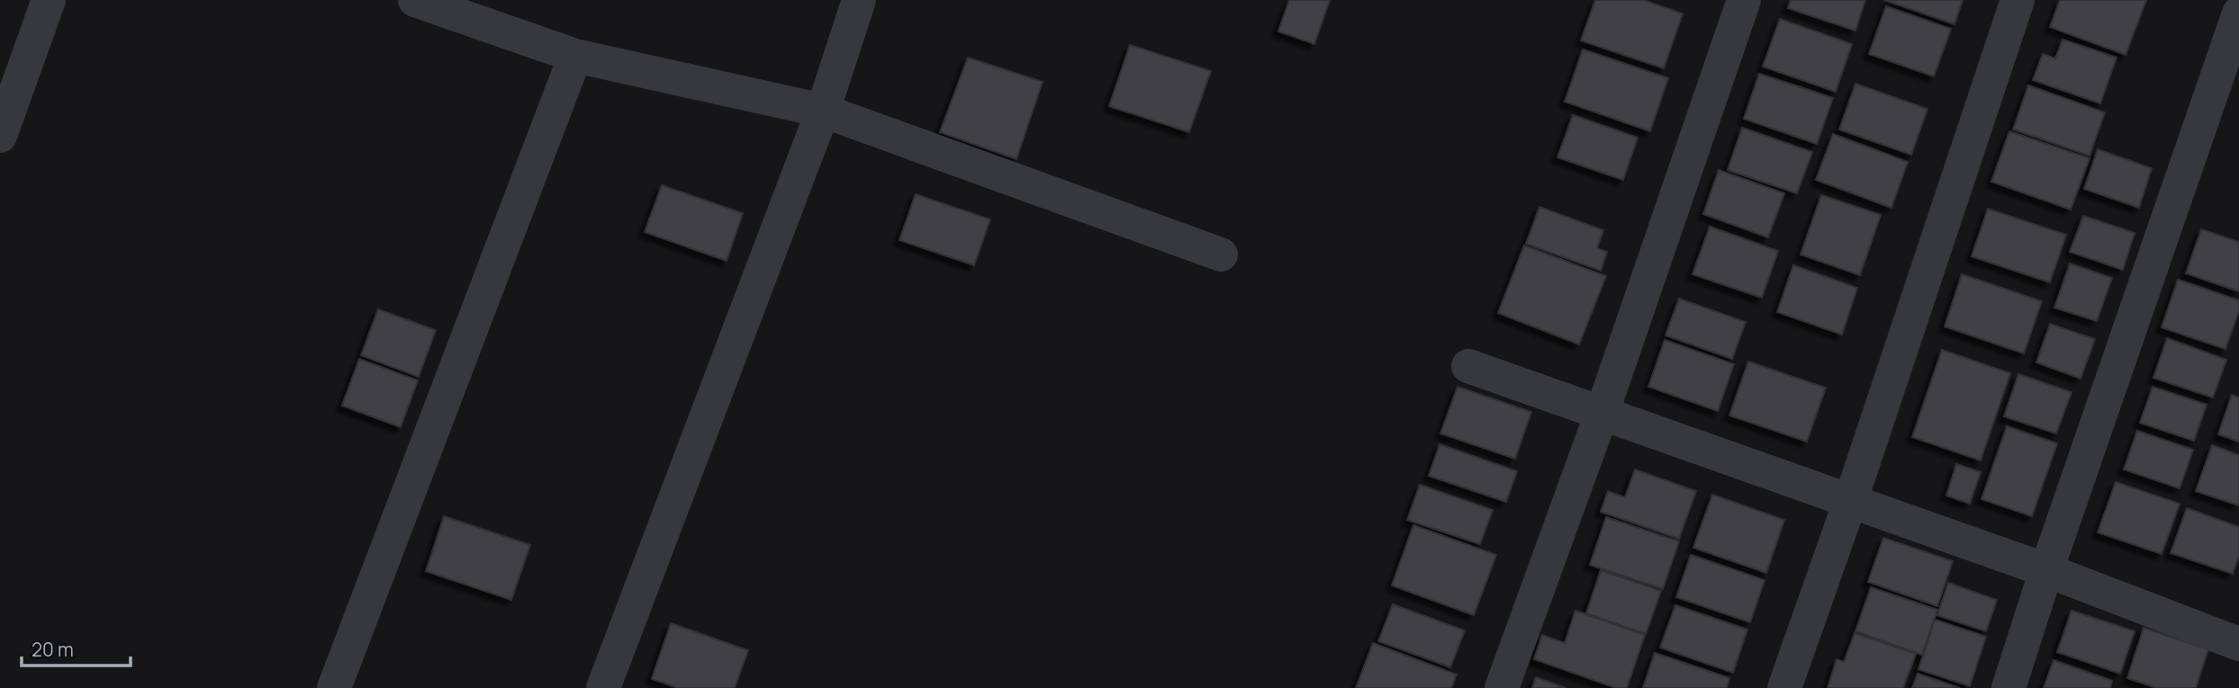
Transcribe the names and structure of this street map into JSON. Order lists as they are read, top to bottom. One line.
{"scale_bar":"20 m"}
